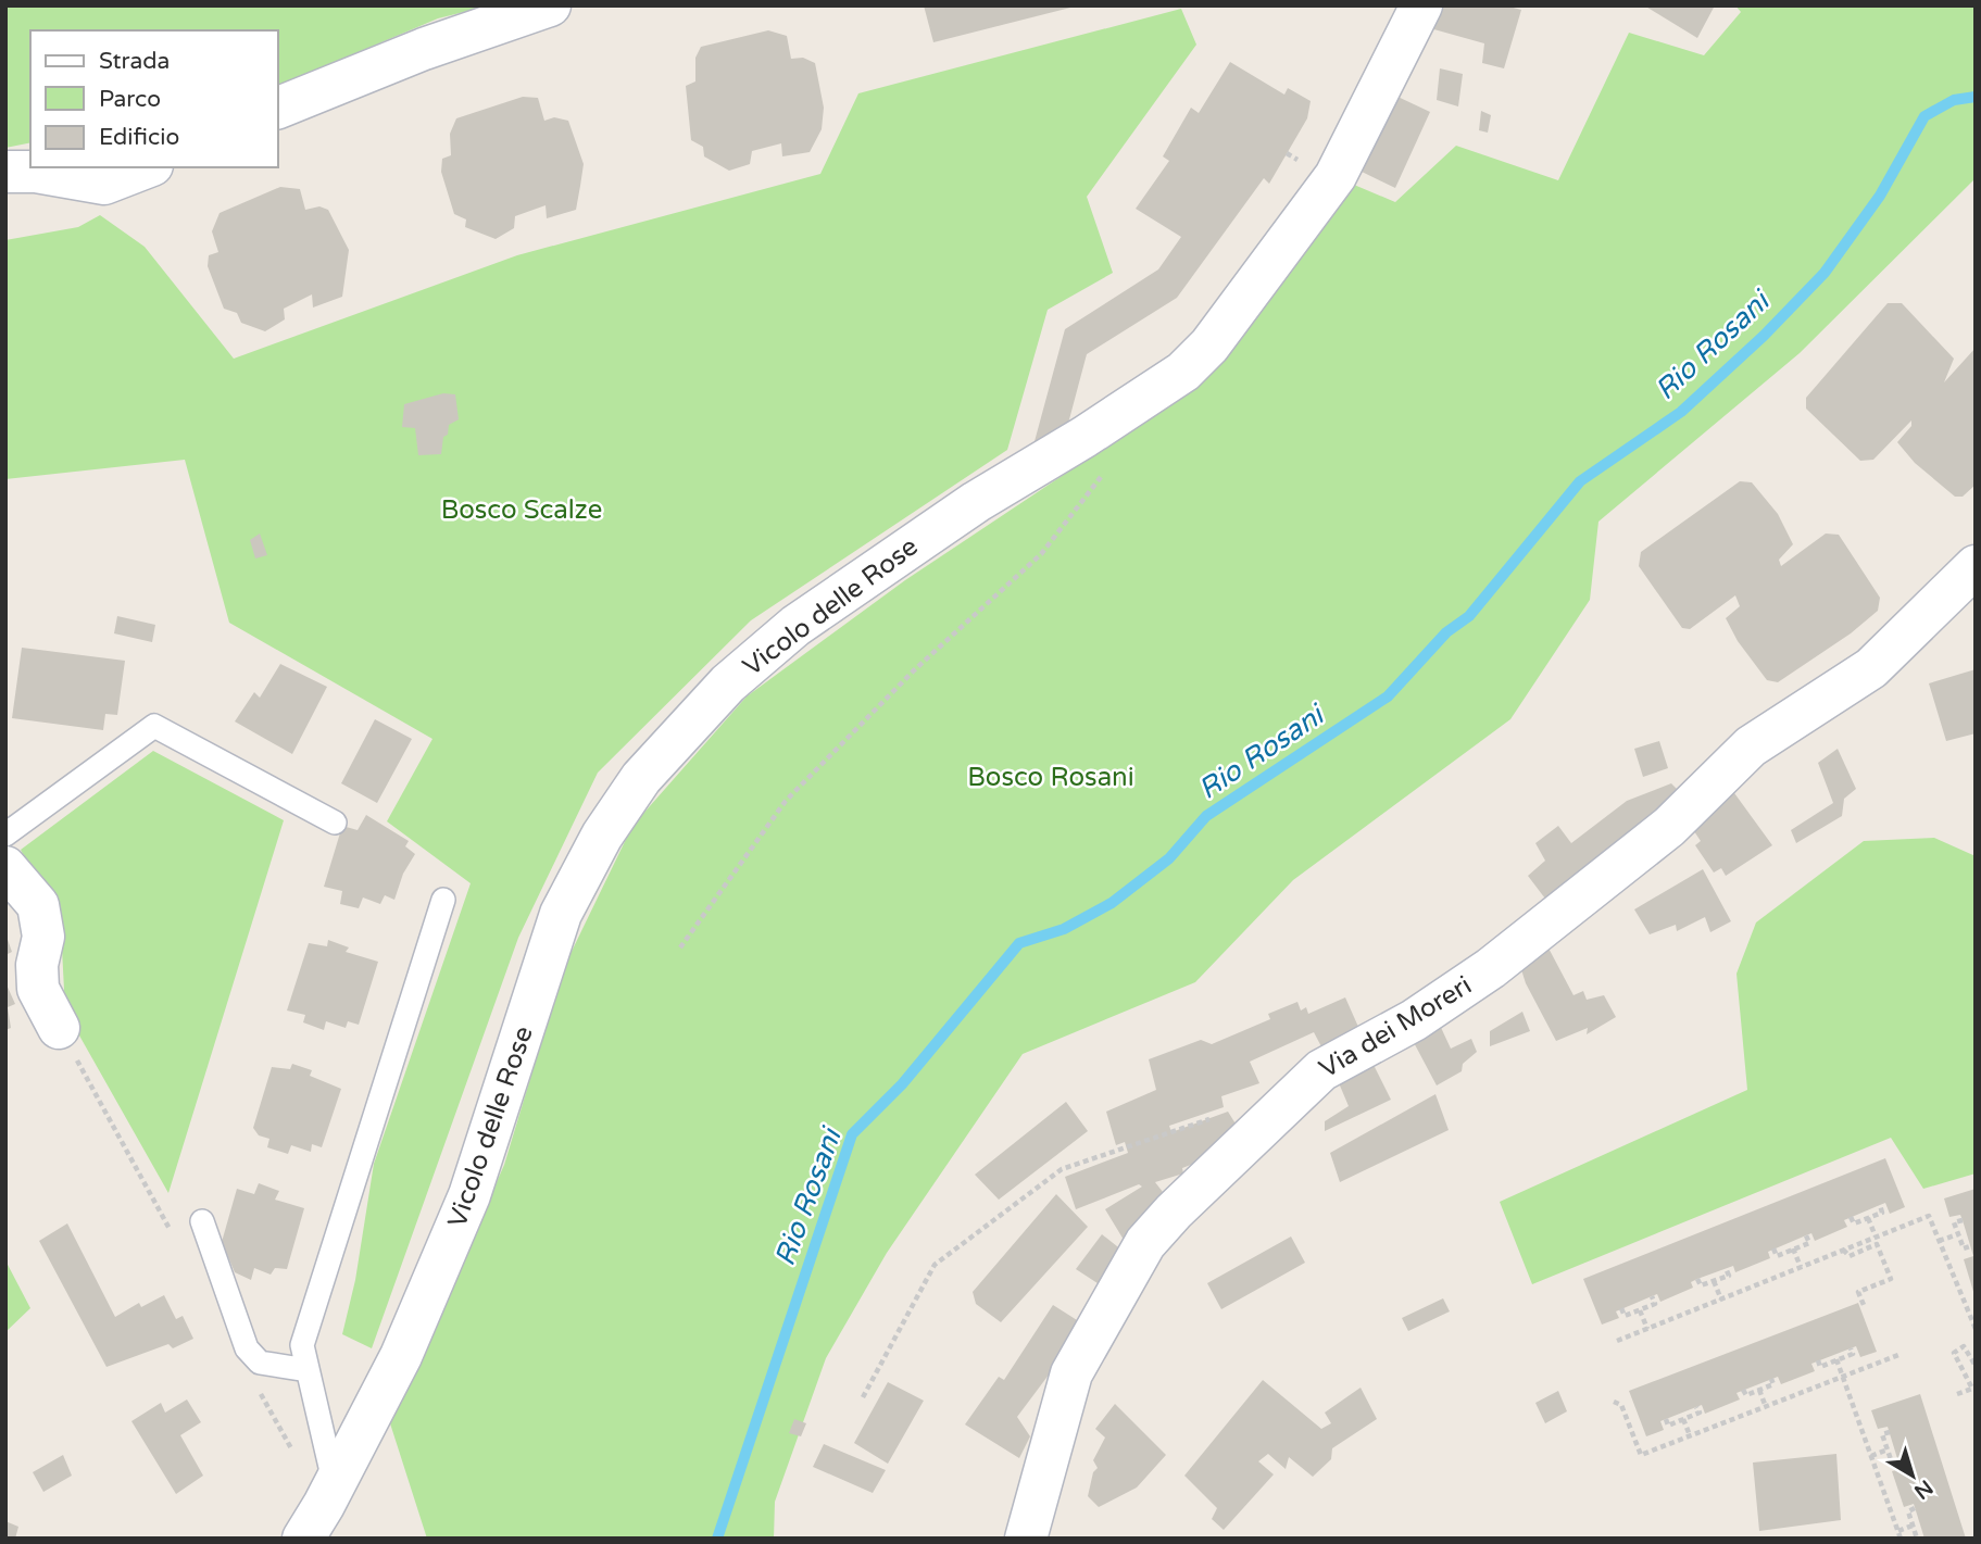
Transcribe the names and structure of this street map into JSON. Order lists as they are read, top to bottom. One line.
{"streets":{"street":["Vicolo delle Rose","Via dei Moreri"]},"water":["Rio Rosani"],"parks":["Bosco Scalze","Bosco Rosani"],"legend":["Strada","Parco","Edificio"],"north":"bottom right"}
